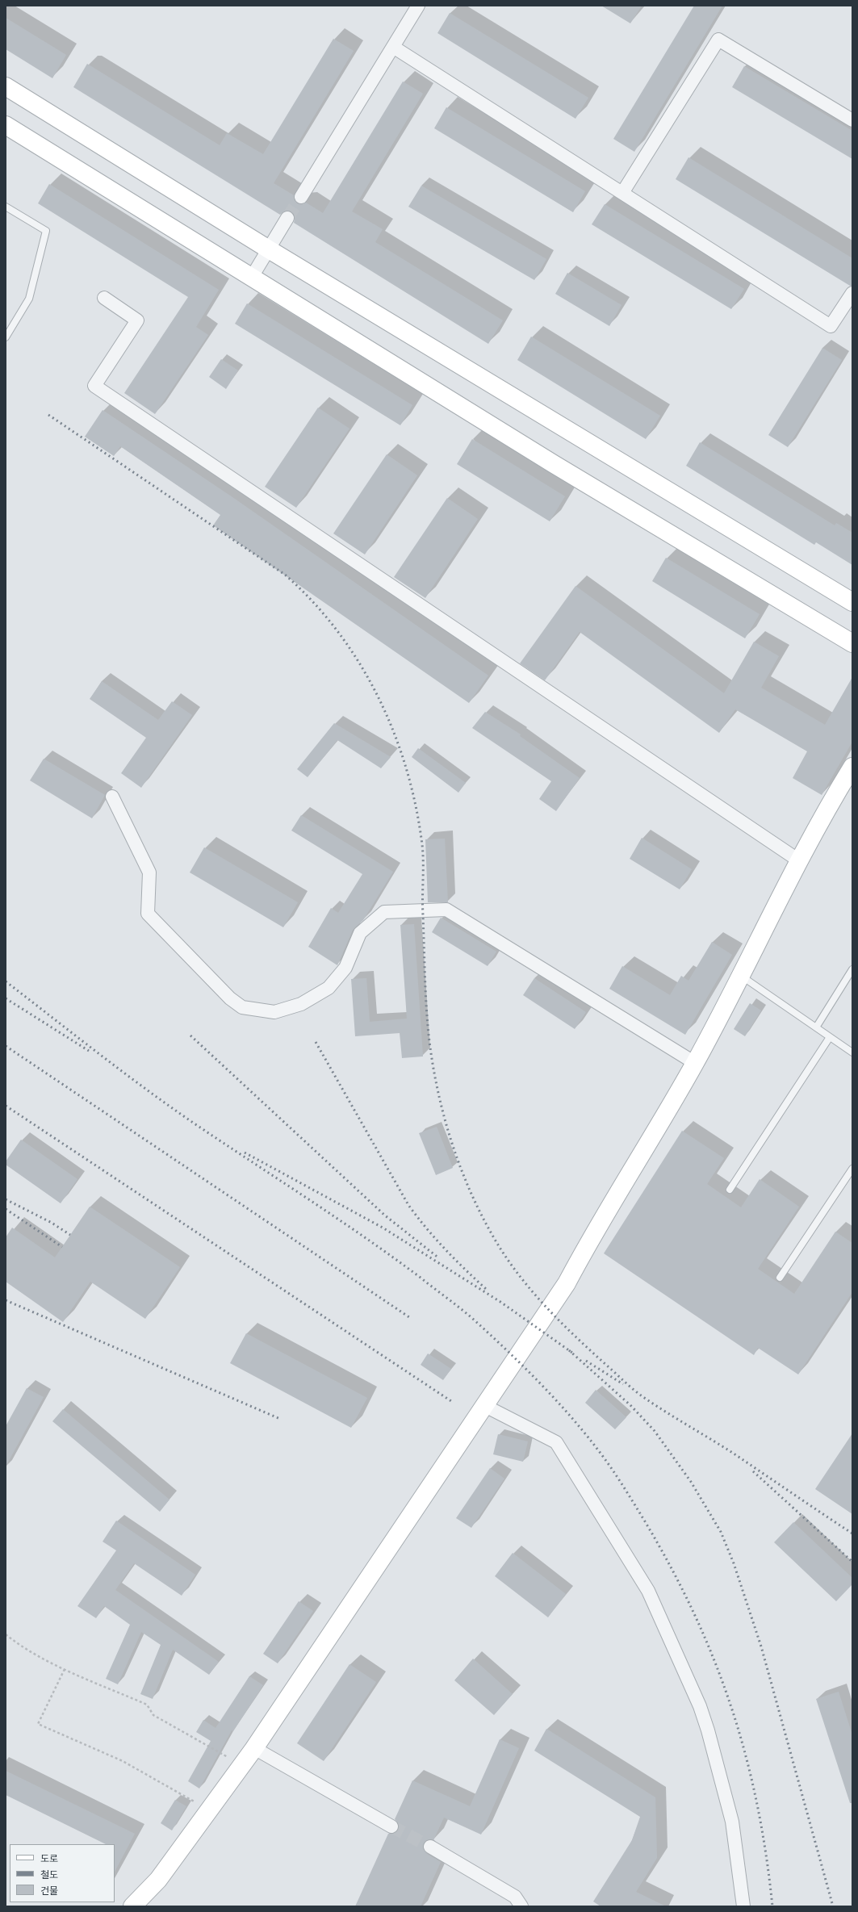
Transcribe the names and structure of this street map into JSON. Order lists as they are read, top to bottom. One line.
{"legend":["도로","철도","건물"]}
